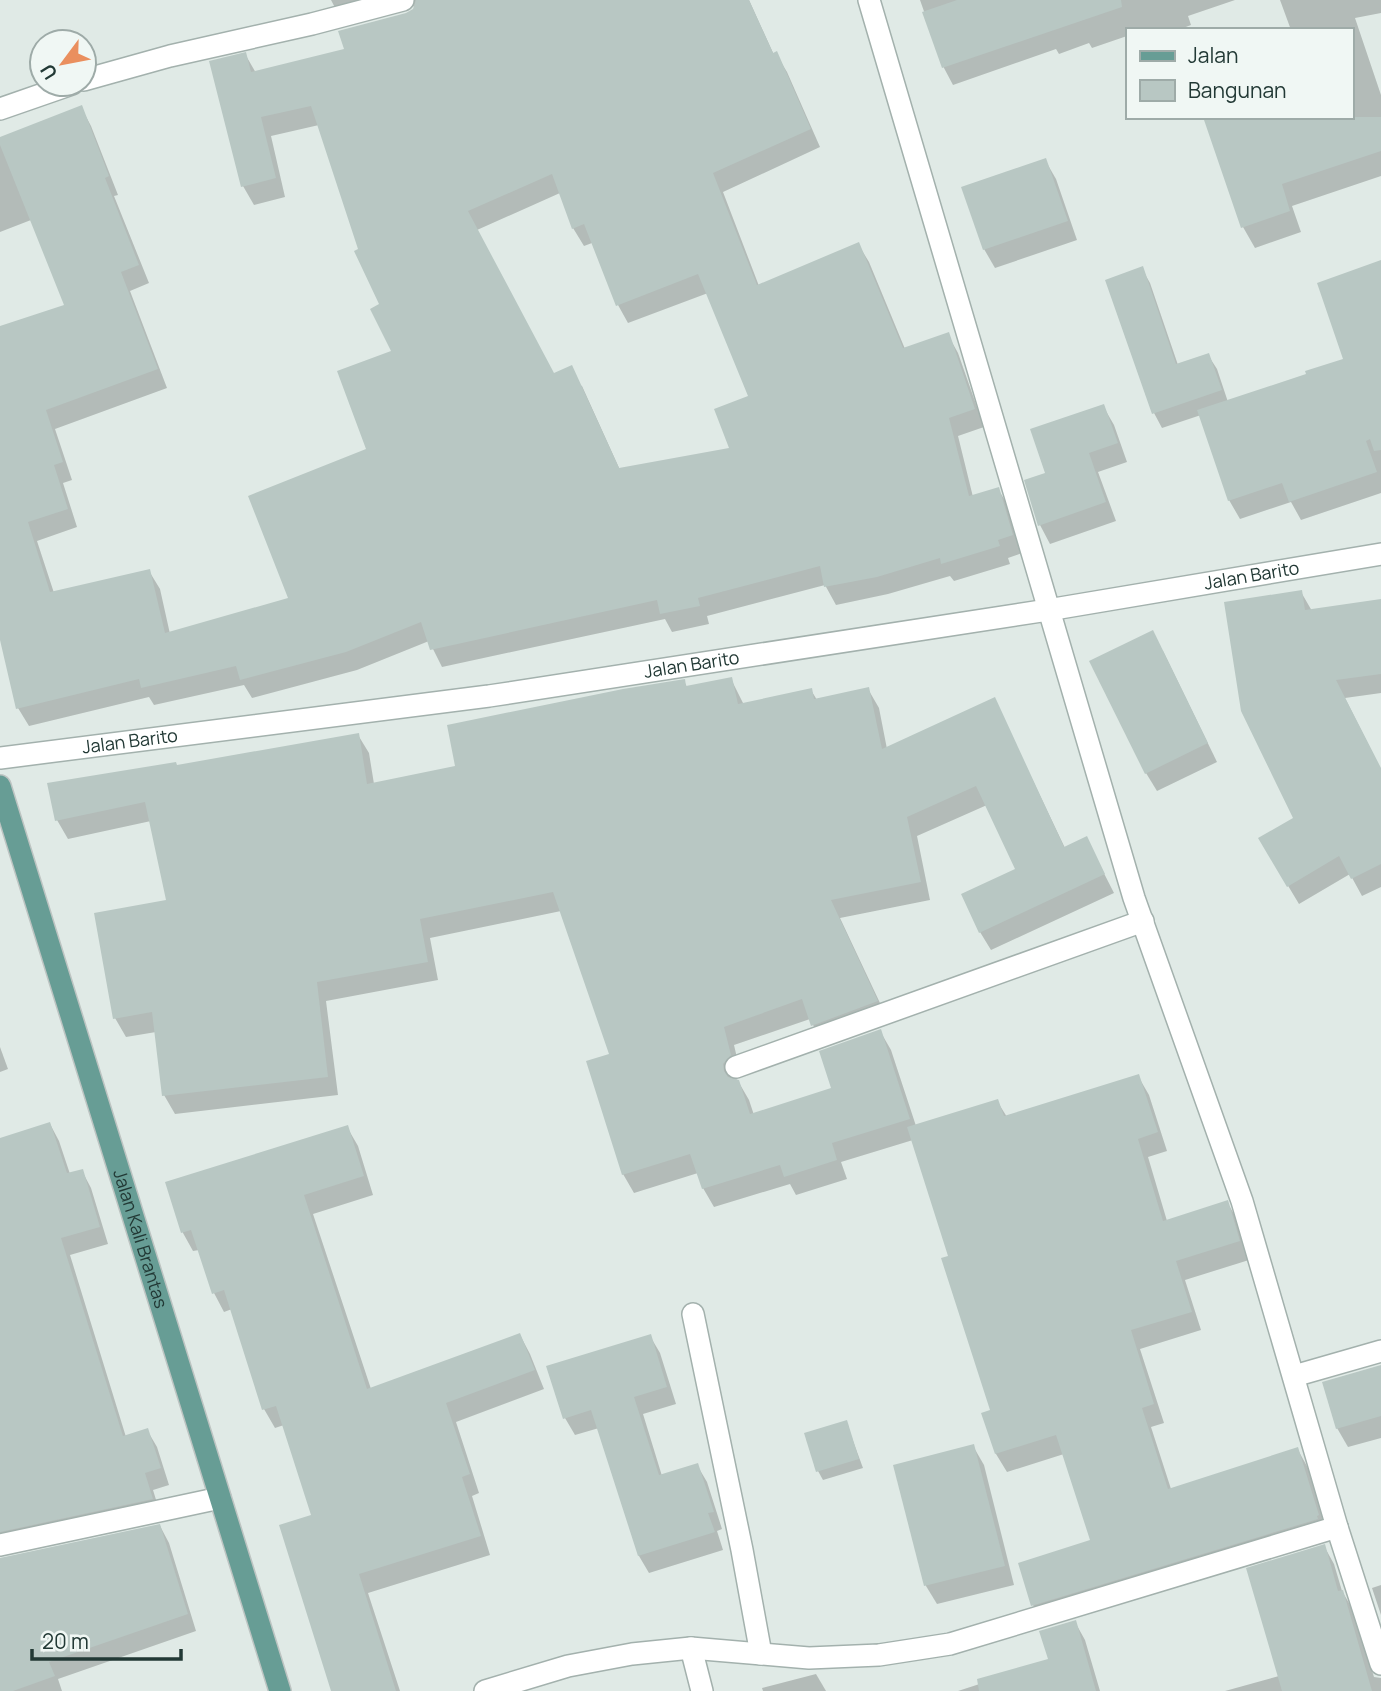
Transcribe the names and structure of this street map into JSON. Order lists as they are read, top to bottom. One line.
{"streets":{"main road":["Jalan Kali Brantas"],"street":["Jalan Barito"]},"legend":["Jalan","Bangunan"],"scale_bar":"20 m","north":"bottom left"}
